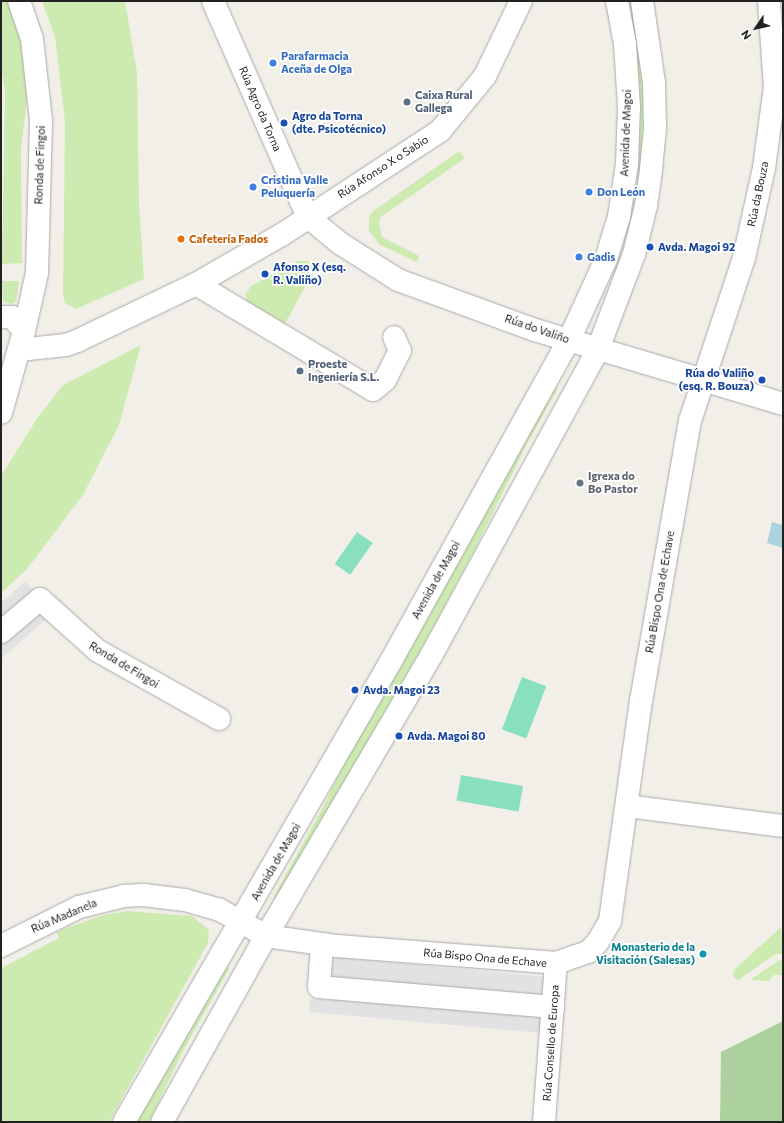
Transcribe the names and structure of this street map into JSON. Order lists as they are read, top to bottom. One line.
{"streets":{"street":["Rúa Agro da Torna","Avenida de Magoi","Ronda de Fingoi","Rúa Afonso X o Sabio","Rúa da Bouza","Rúa do Valiño","Rúa Bispo Ona de Echave","Rúa Madanela","Rúa Consello de Europa"]},"crossings":[["Rúa Agro da Torna","Rúa Afonso X o Sabio"],["Rúa Agro da Torna","Rúa do Valiño"],["Avenida de Magoi","Rúa do Valiño"],["Avenida de Magoi","Rúa Madanela"],["Ronda de Fingoi","Rúa Afonso X o Sabio"],["Rúa Afonso X o Sabio","Rúa do Valiño"],["Rúa da Bouza","Rúa do Valiño"],["Rúa da Bouza","Rúa Bispo Ona de Echave"],["Rúa do Valiño","Rúa Bispo Ona de Echave"],["Rúa Bispo Ona de Echave","Rúa Madanela"],["Rúa Bispo Ona de Echave","Rúa Consello de Europa"]],"places":["Parafarmacia Aceña de Olga","Caixa Rural Gallega","Agro da Torna (dte. Psicotécnico)","Cristina Valle Peluquería","Don León","Cafetería Fados","Avda. Magoi 92","Gadis","Afonso X (esq. R. Valiño)","Proeste Ingeniería S.L.","Rúa do Valiño (esq. R. Bouza)","Igrexa do Bo Pastor","Avda. Magoi 23","Avda. Magoi 80","Monasterio de la Visitación (Salesas)"],"north":"bottom left"}
